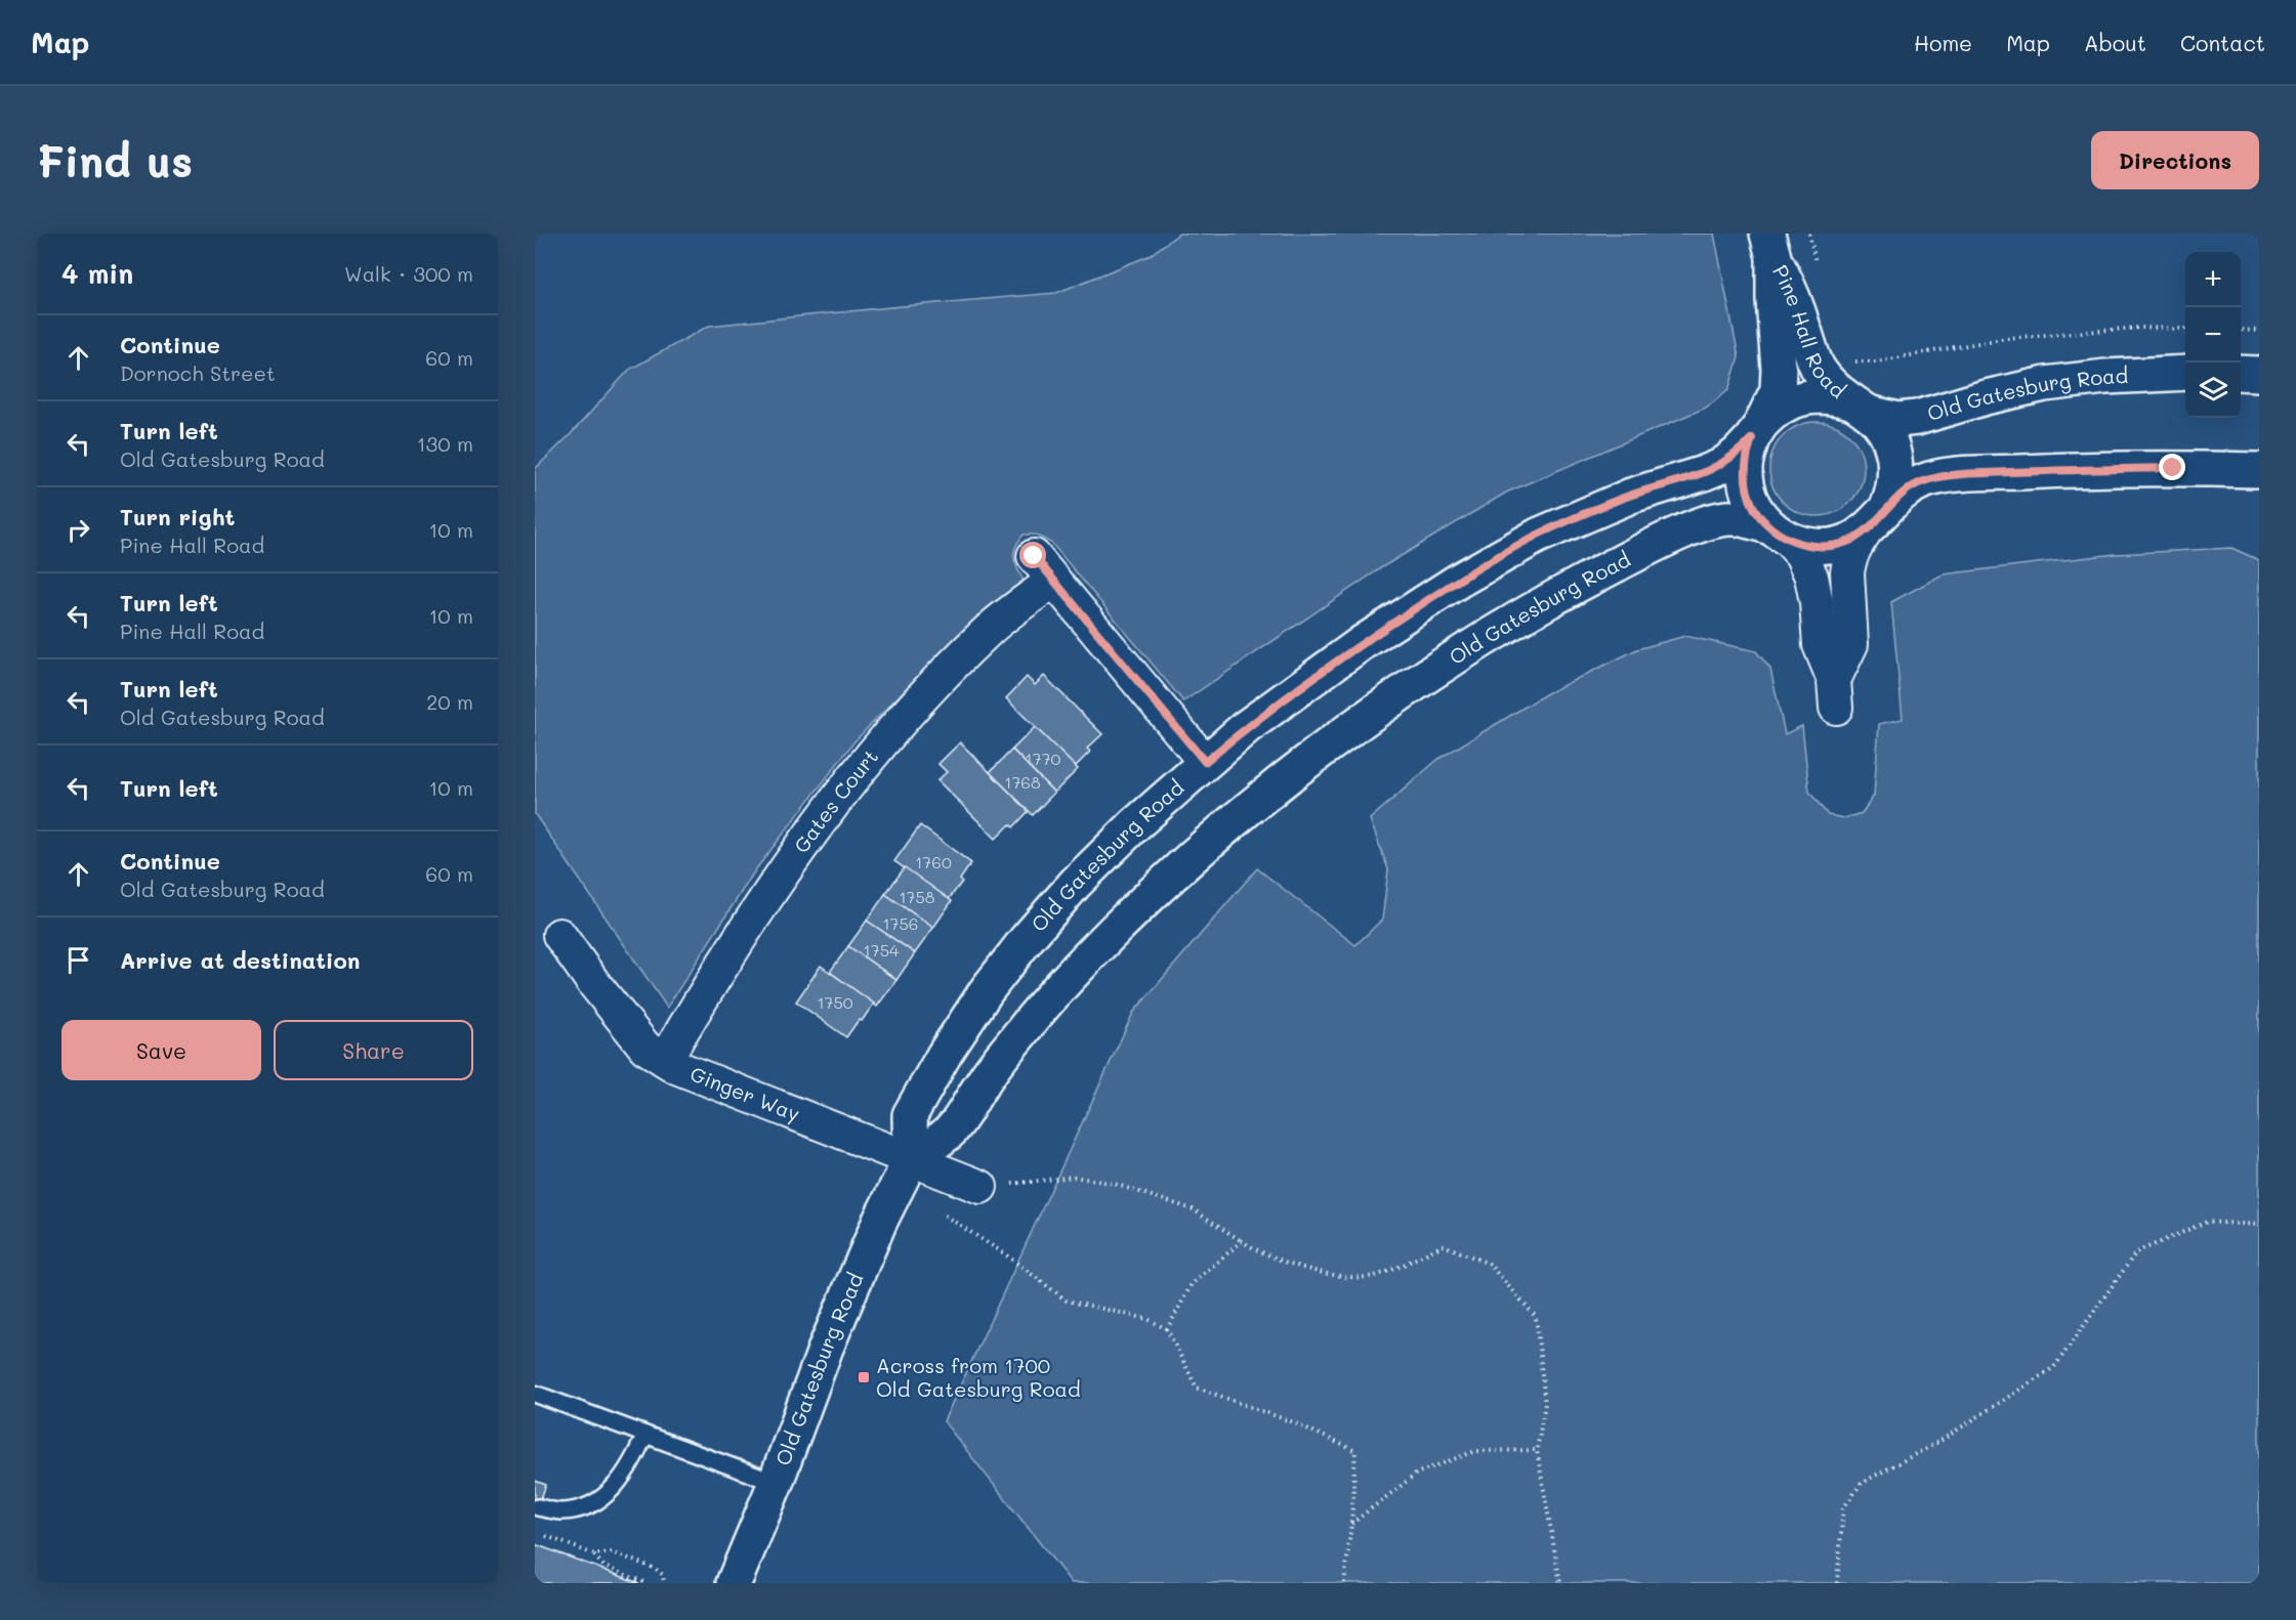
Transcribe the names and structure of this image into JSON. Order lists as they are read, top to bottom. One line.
{"streets":{"street":["Pine Hall Road","Old Gatesburg Road","Gates Court","Ginger Way"]},"crossings":[["Pine Hall Road","Old Gatesburg Road"],["Old Gatesburg Road","Gates Court"],["Old Gatesburg Road","Ginger Way"],["Gates Court","Ginger Way"]],"places":{"transit":["Across from 1700 Old Gatesburg Road"]},"house_numbers":["1770","1768","1760","1758","1756","1754","1750"],"page":{"header":"Map","nav":["Home","Map","About","Contact"],"buttons":["Directions",["Save","Share"]],"title":"Find us","heading":["4 min","Walk · 300 m"],"map_buttons":["+","−"],"list":[["Continue","Dornoch Street","60 m"],["Turn left","Old Gatesburg Road","130 m"],["Turn right","Pine Hall Road","10 m"],["Turn left","Pine Hall Road","10 m"],["Turn left","Old Gatesburg Road","20 m"],["Turn left","10 m"],["Continue","Old Gatesburg Road","60 m"],"Arrive at destination"]}}
